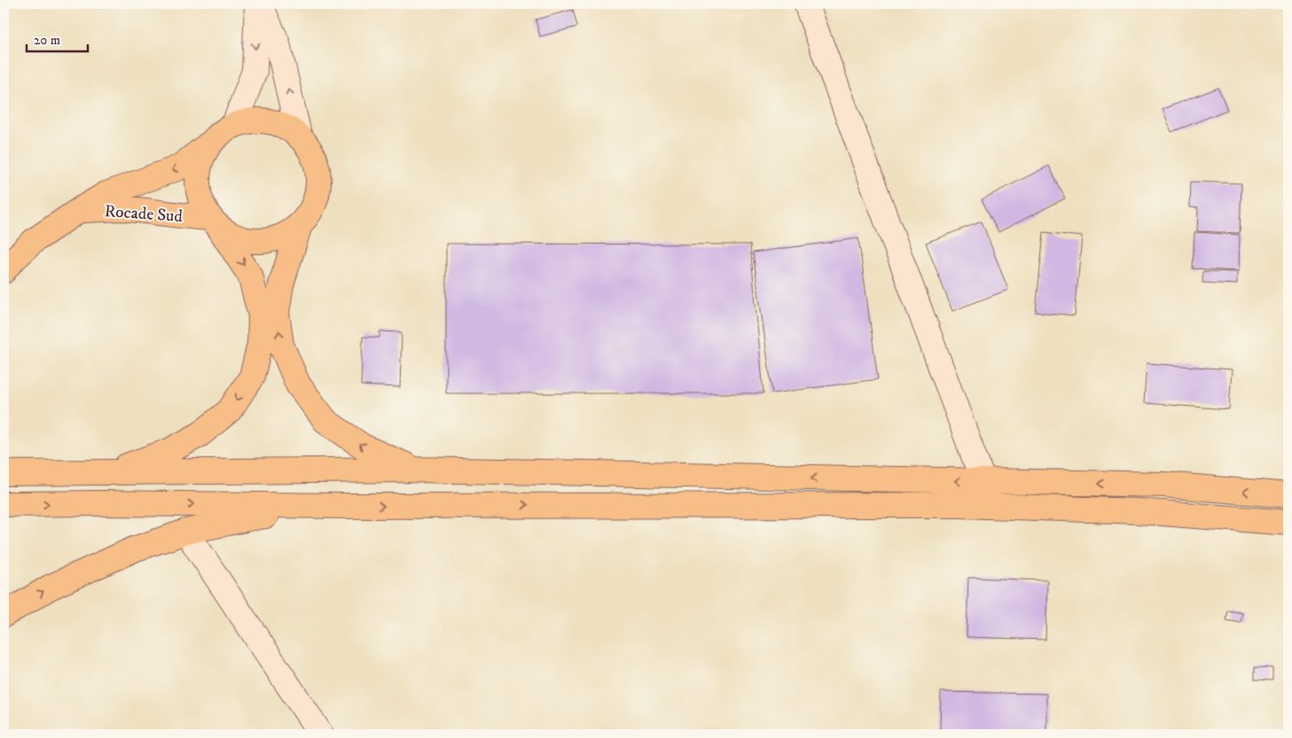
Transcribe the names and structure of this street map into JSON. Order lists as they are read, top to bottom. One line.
{"streets":{"highway":["Rocade Sud"]},"scale_bar":"20 m"}
